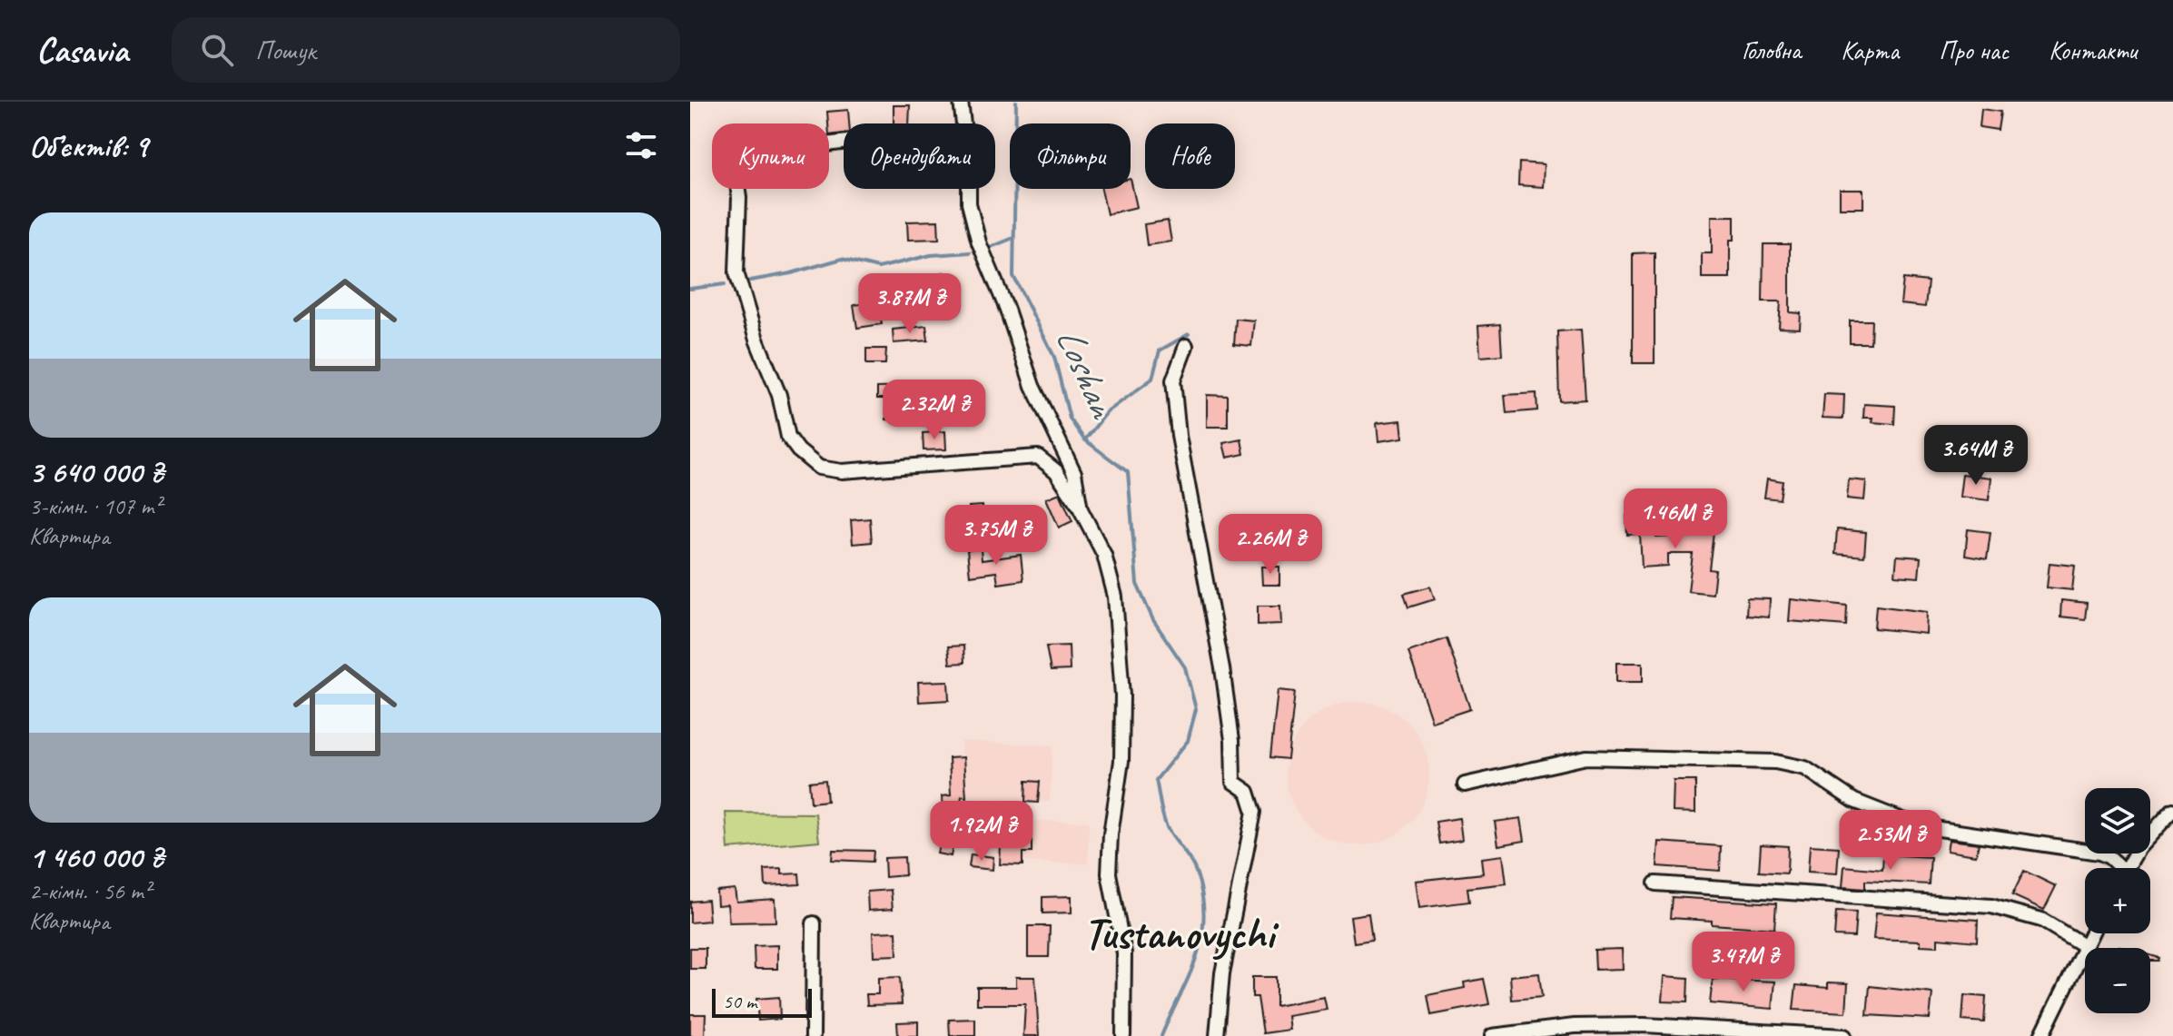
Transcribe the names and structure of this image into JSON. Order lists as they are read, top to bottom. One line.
{"districts":["Tustanovychi"],"water":["Loshan"],"scale_bar":"50 m","page":{"header":"Casavia","search":"Пошук","nav":["Головна","Карта","Про нас","Контакти"],"heading":"Об’єктів: 9","chip":["Купити","Орендувати","Фільтри","Нове"],"list":[{"name":"3 640 000 ₴","note":"3-кімн. · 107 m² · Квартира"},{"name":"1 460 000 ₴","note":"2-кімн. · 56 m² · Квартира"}],"price":["3.87M ₴","2.32M ₴","3.64M ₴","1.46M ₴","3.75M ₴","2.26M ₴","1.92M ₴","2.53M ₴","3.47M ₴"],"map_buttons":["+","−"],"scale":"50 m"}}
